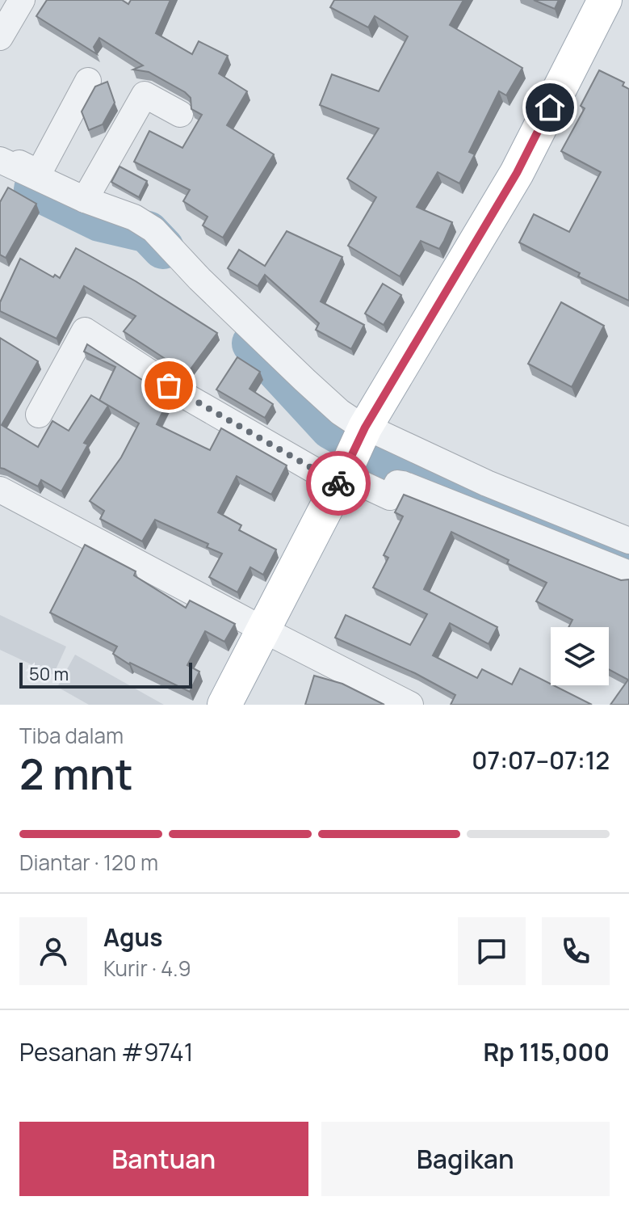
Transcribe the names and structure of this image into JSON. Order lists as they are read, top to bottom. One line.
{"scale_bar":"50 m","page":{"scale":"50 m","heading":["2 mnt","Tiba dalam","07:07–07:12"],"panel":["Agus","Kurir · 4.9","Pesanan #9741","Rp 115,000"],"bar":"Diantar · 120 m","buttons":["Bantuan","Bagikan"]}}
